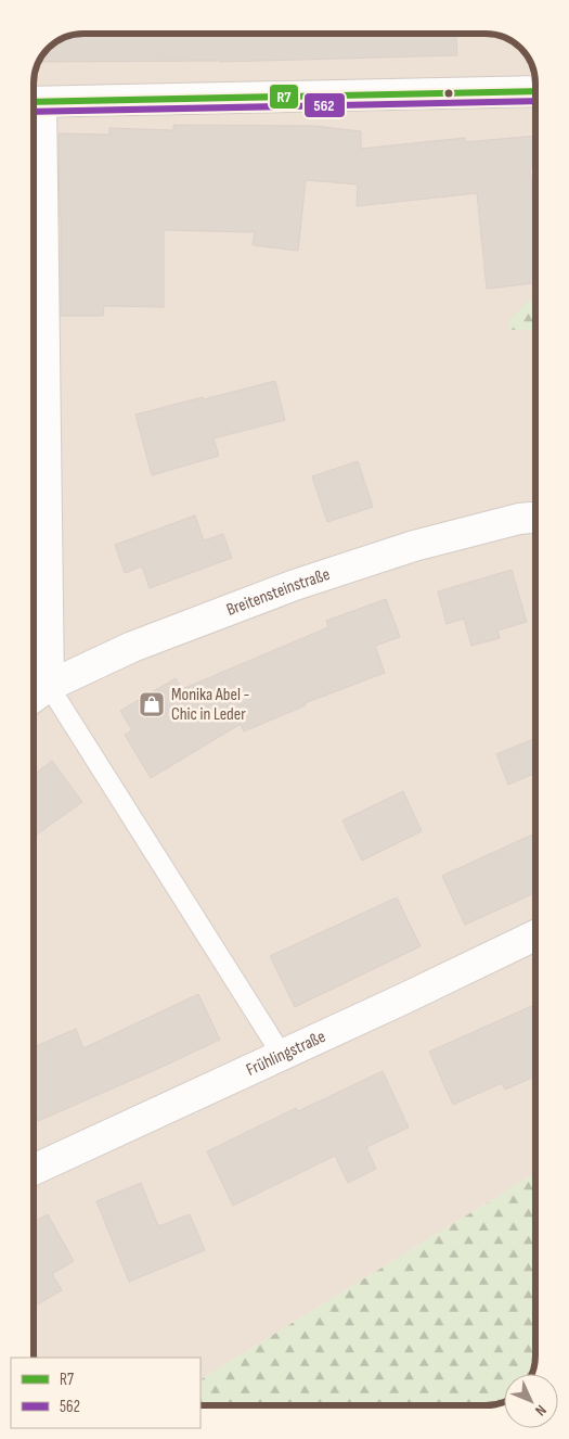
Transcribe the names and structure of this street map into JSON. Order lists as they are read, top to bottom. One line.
{"streets":{"street":["Breitensteinstraße","Frühlingstraße"]},"places":{"shop":["Monika Abel - Chic in Leder"]},"lines":["transit line R7","transit line 562"],"legend":["R7","562"],"north":"bottom right"}
